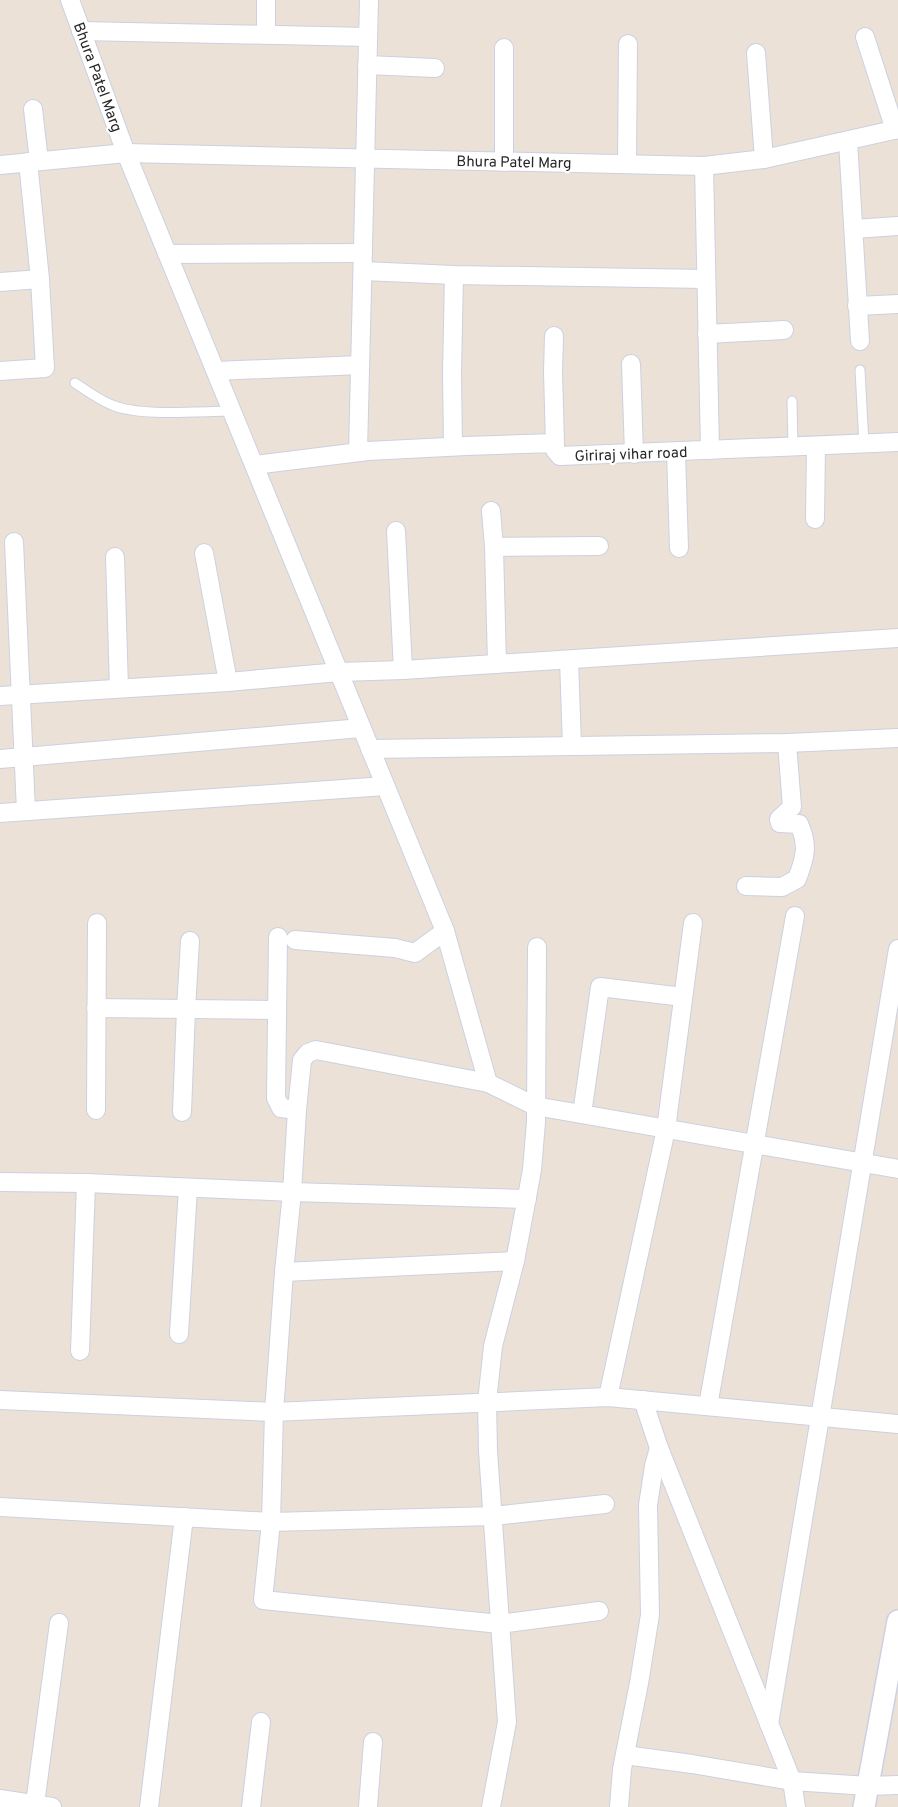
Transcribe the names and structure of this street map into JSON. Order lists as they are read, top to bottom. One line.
{"streets":{"street":["Bhura Patel Marg","Giriraj vihar road"]}}
